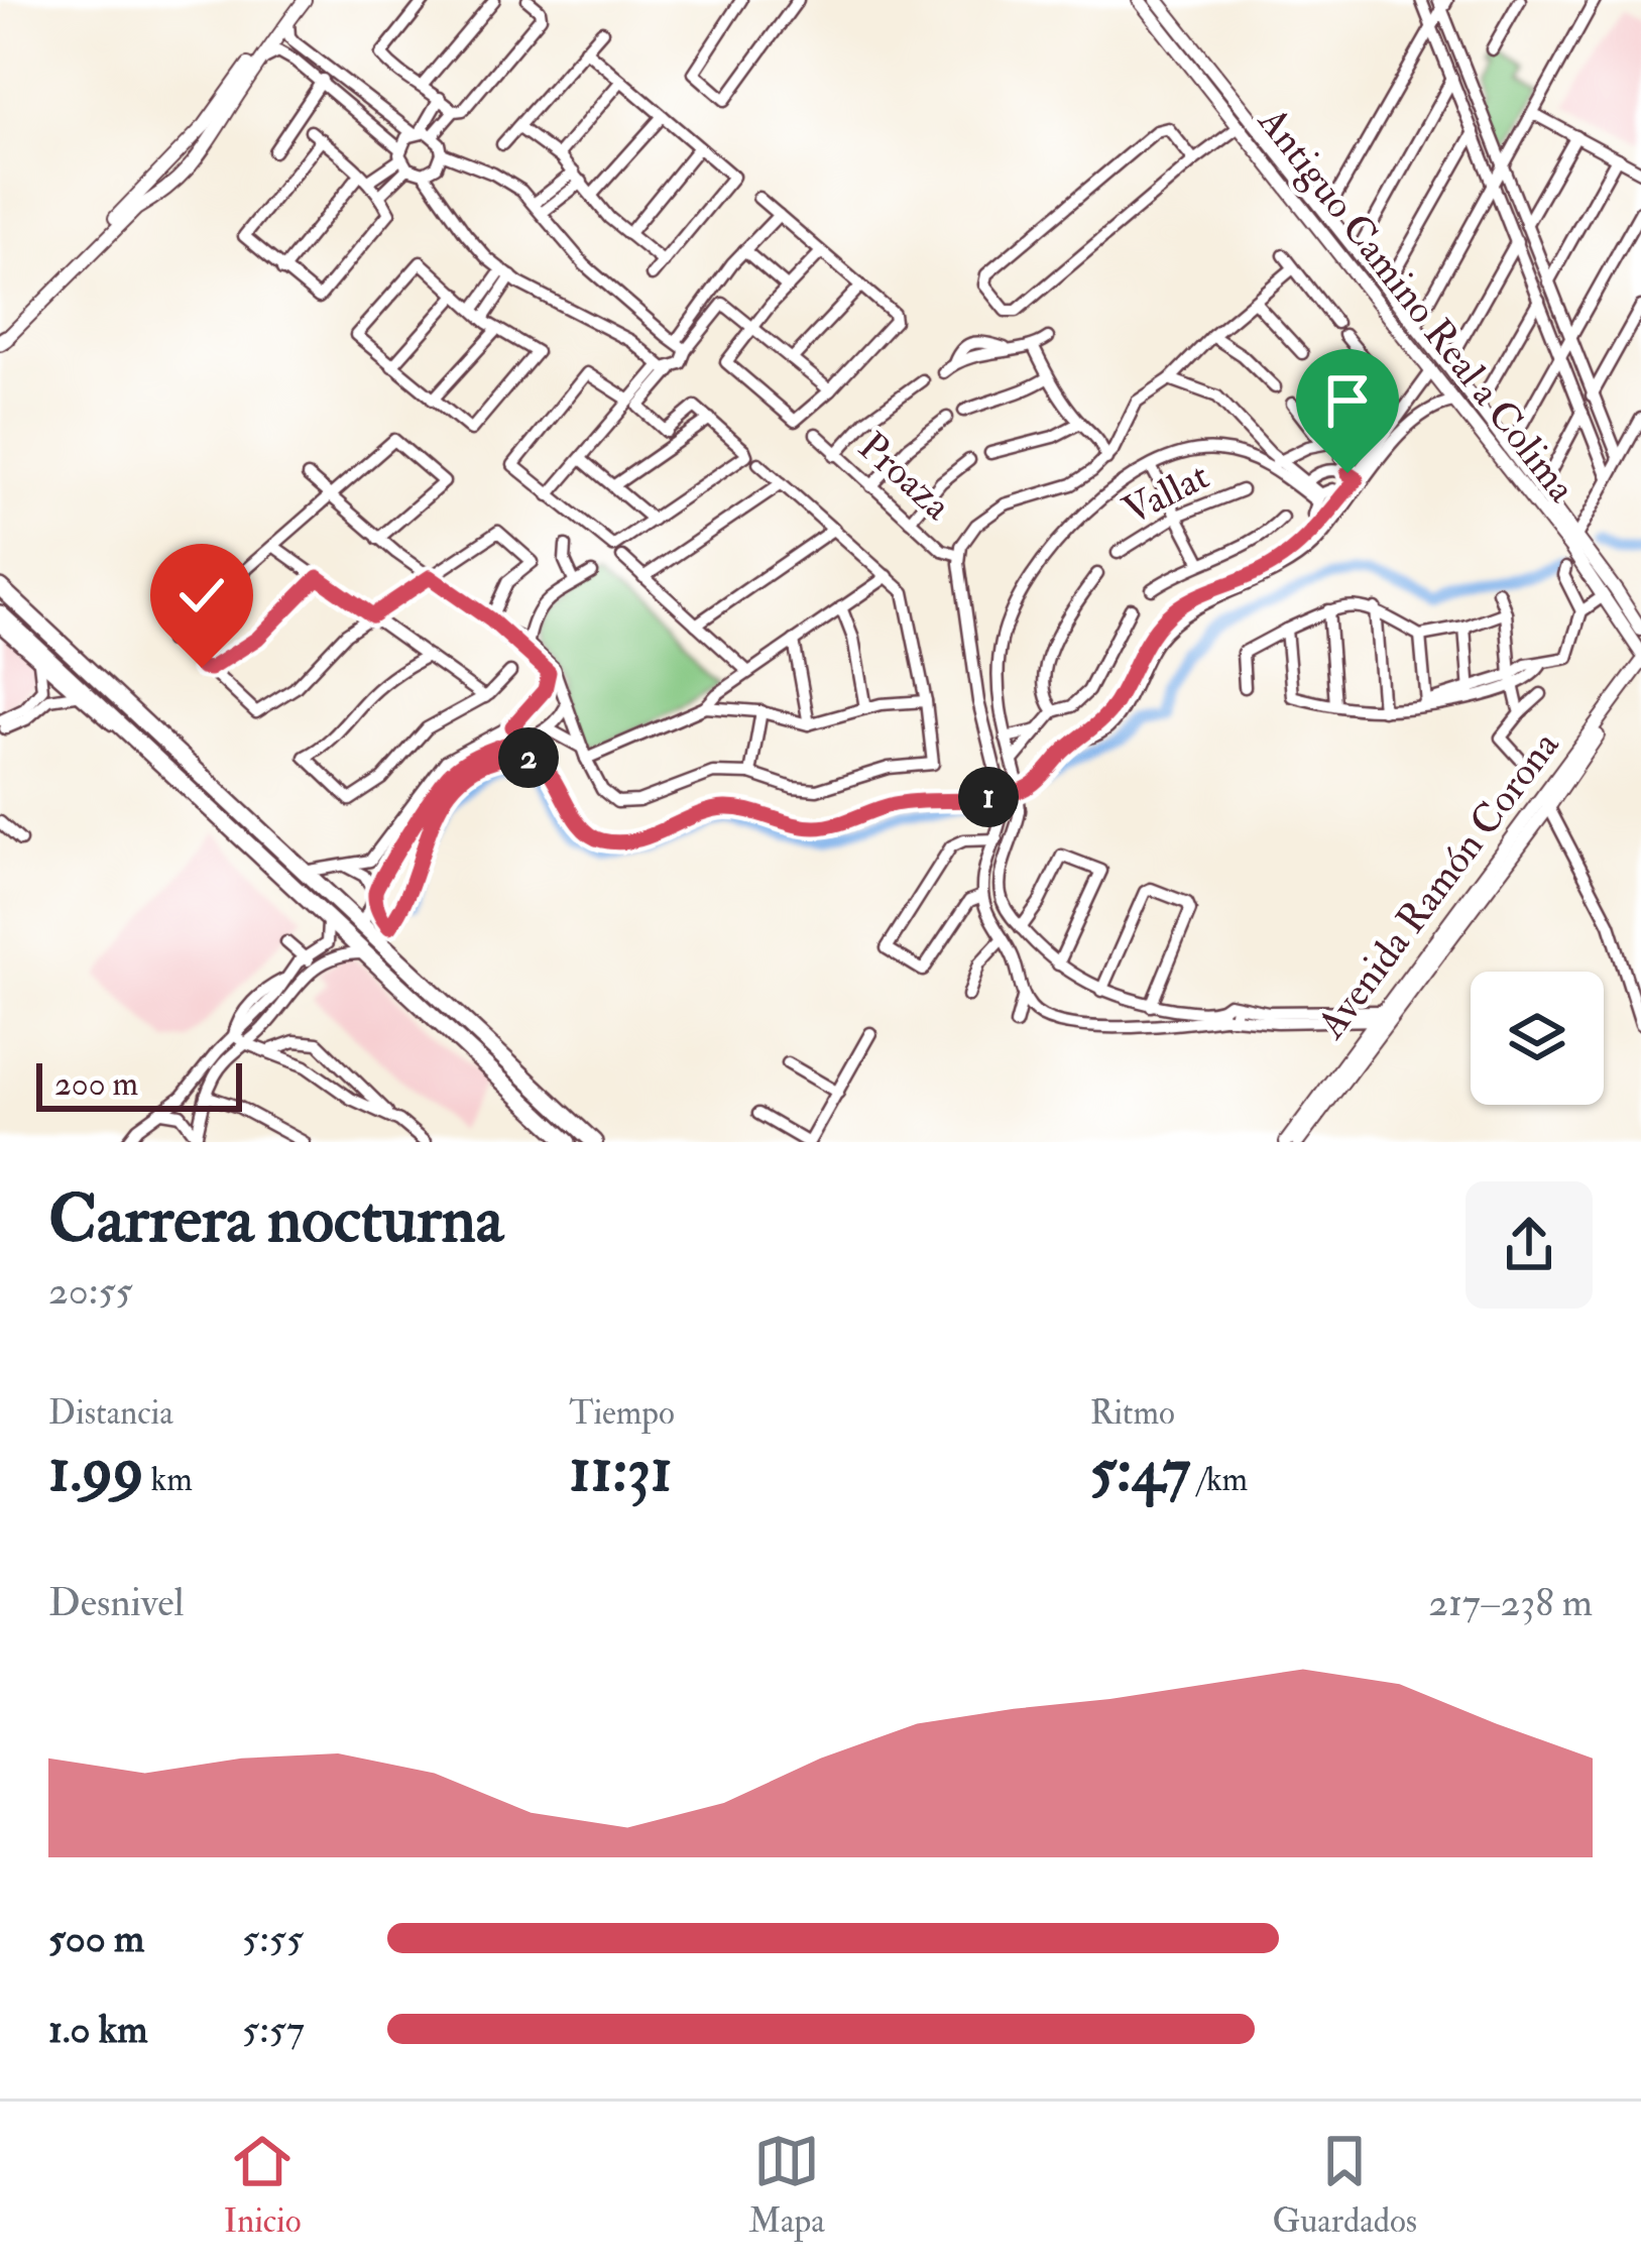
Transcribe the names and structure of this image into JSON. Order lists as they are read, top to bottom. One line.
{"streets":{"main road":["Antiguo Camino Real a Colima","Avenida Ramón Corona"],"street":["Proaza","Vallat"]},"scale_bar":"200 m","page":{"pins":["2","1"],"scale":"200 m","heading":["Carrera nocturna","20:55"],"stats":[["Distancia","1.99 km"],["Tiempo","11:31"],["Ritmo","5:47 /km"]],"chart":["Desnivel","217–238 m"],"list":[{"name":"500 m","note":"5:55"},{"name":"1.0 km","note":"5:57"}],"tabs":["Inicio","Mapa","Guardados"]}}
